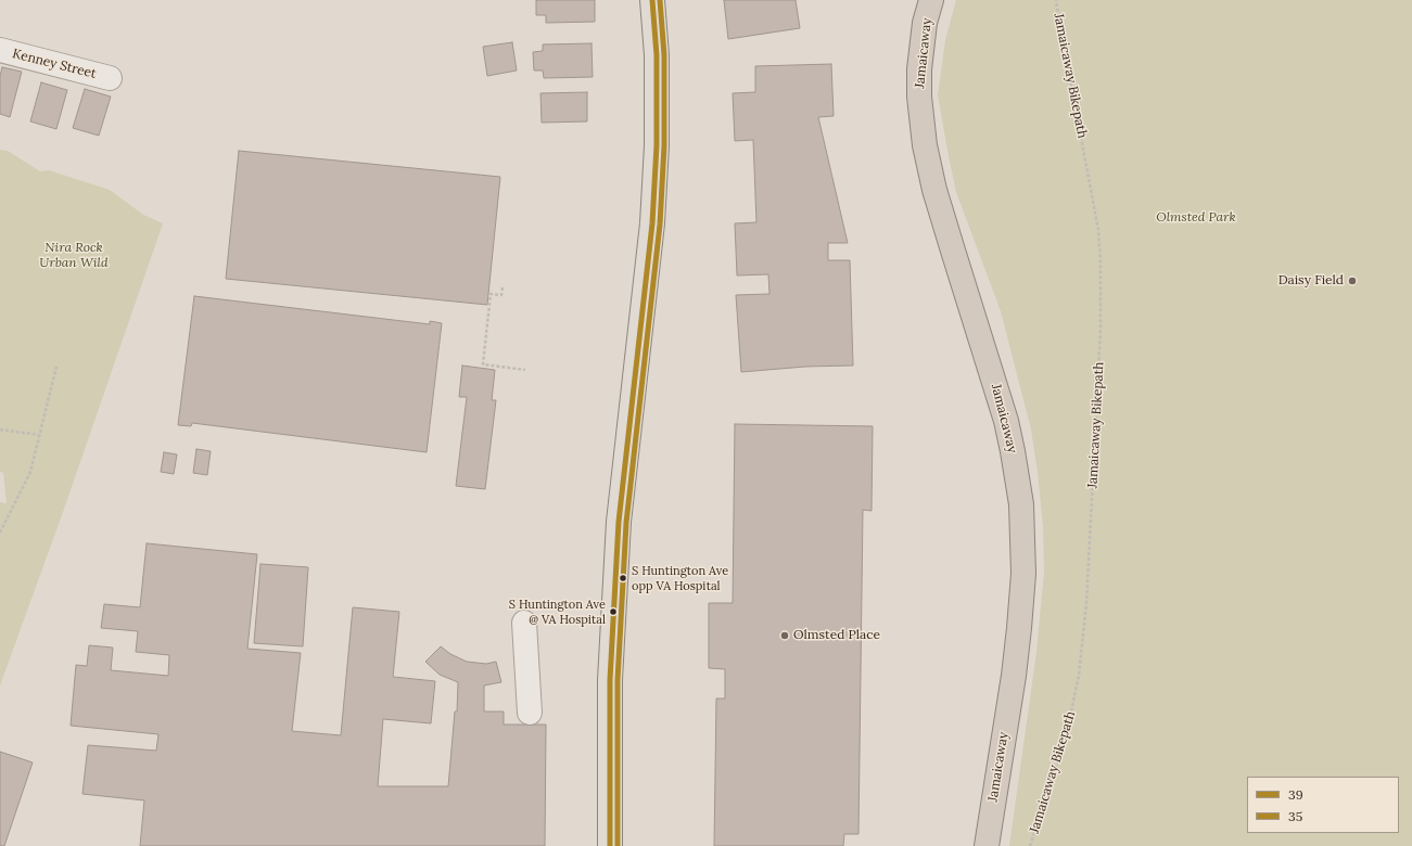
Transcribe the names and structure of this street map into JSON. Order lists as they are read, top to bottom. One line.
{"streets":{"highway":["Jamaicaway"],"street":["Kenney Street"],"path":["Jamaicaway Bikepath"]},"parks":["Olmsted Park","Nira Rock Urban Wild"],"places":["Daisy Field","S Huntington Ave opp VA Hospital","S Huntington Ave @ VA Hospital","Olmsted Place"],"lines":["transit line 39","transit line 35"],"legend":["39","35"]}
